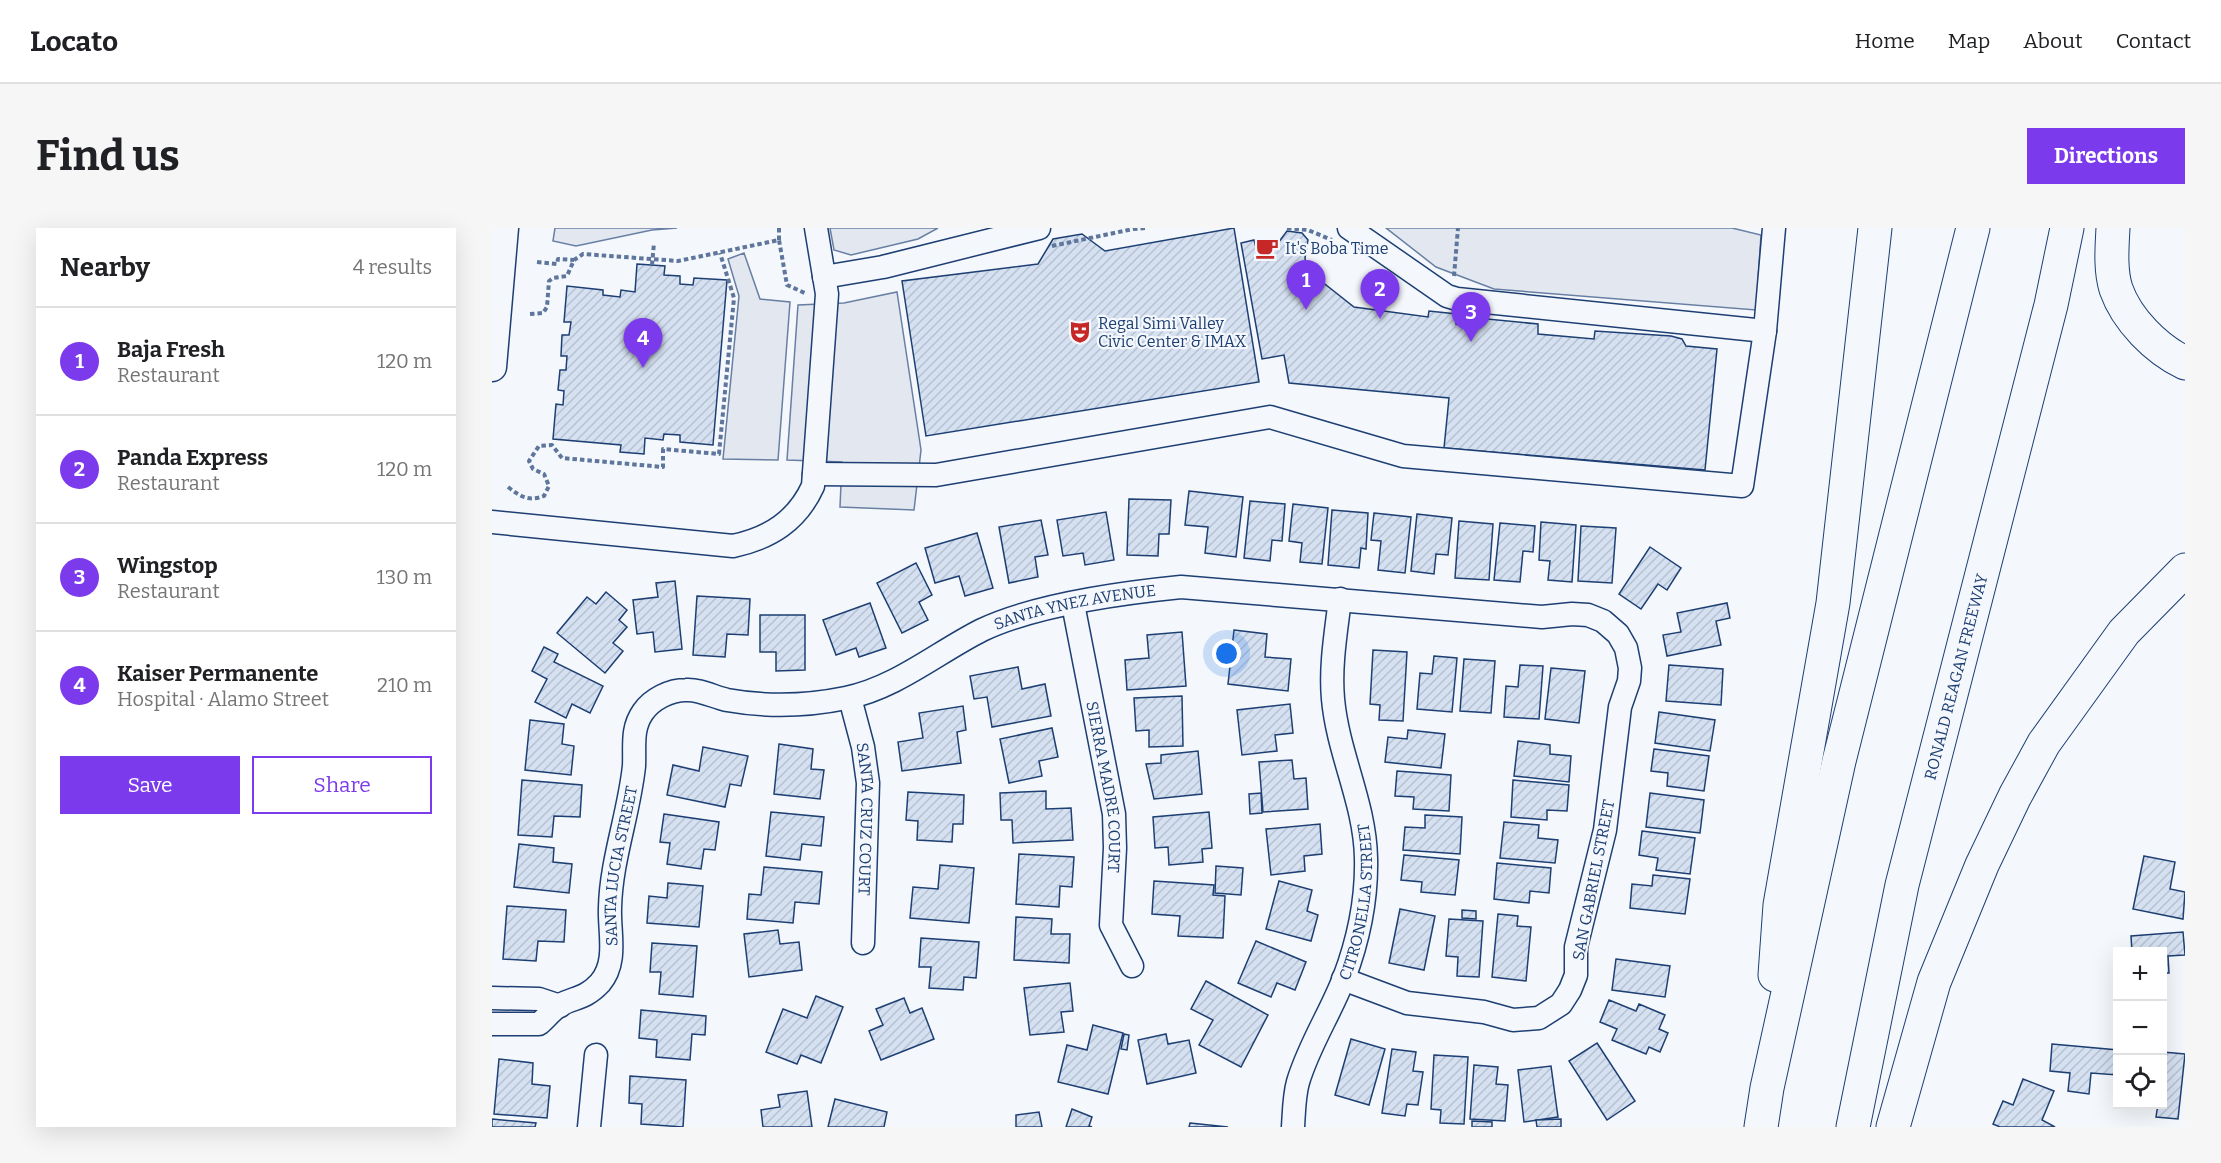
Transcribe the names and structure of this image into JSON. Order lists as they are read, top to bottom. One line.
{"streets":{"highway":["RONALD REAGAN FREEWAY"],"street":["SANTA YNEZ AVENUE","SIERRA MADRE COURT","SANTA CRUZ COURT","SANTA LUCIA STREET","SAN GABRIEL STREET","CITRONELLA STREET"]},"crossings":[["SANTA YNEZ AVENUE","SIERRA MADRE COURT"],["SANTA YNEZ AVENUE","SANTA CRUZ COURT"],["SANTA YNEZ AVENUE","SANTA LUCIA STREET"],["SANTA YNEZ AVENUE","SAN GABRIEL STREET"],["SANTA YNEZ AVENUE","CITRONELLA STREET"],["SAN GABRIEL STREET","CITRONELLA STREET"]],"places":{"cafe":["It's Boba Time"],"theatre":["Regal Simi Valley Civic Center & IMAX"]},"page":{"header":"Locato","nav":["Home","Map","About","Contact"],"buttons":["Directions",["Save","Share"]],"title":"Find us","heading":["Nearby","4 results"],"pins":["1","2","3","4"],"list":[{"mark":"1","name":"Baja Fresh","note":"Restaurant","value":"120 m"},{"mark":"2","name":"Panda Express","note":"Restaurant","value":"120 m"},{"mark":"3","name":"Wingstop","note":"Restaurant","value":"130 m"},{"mark":"4","name":"Kaiser Permanente","note":"Hospital · Alamo Street","value":"210 m"}],"map_buttons":["+","−"]}}
